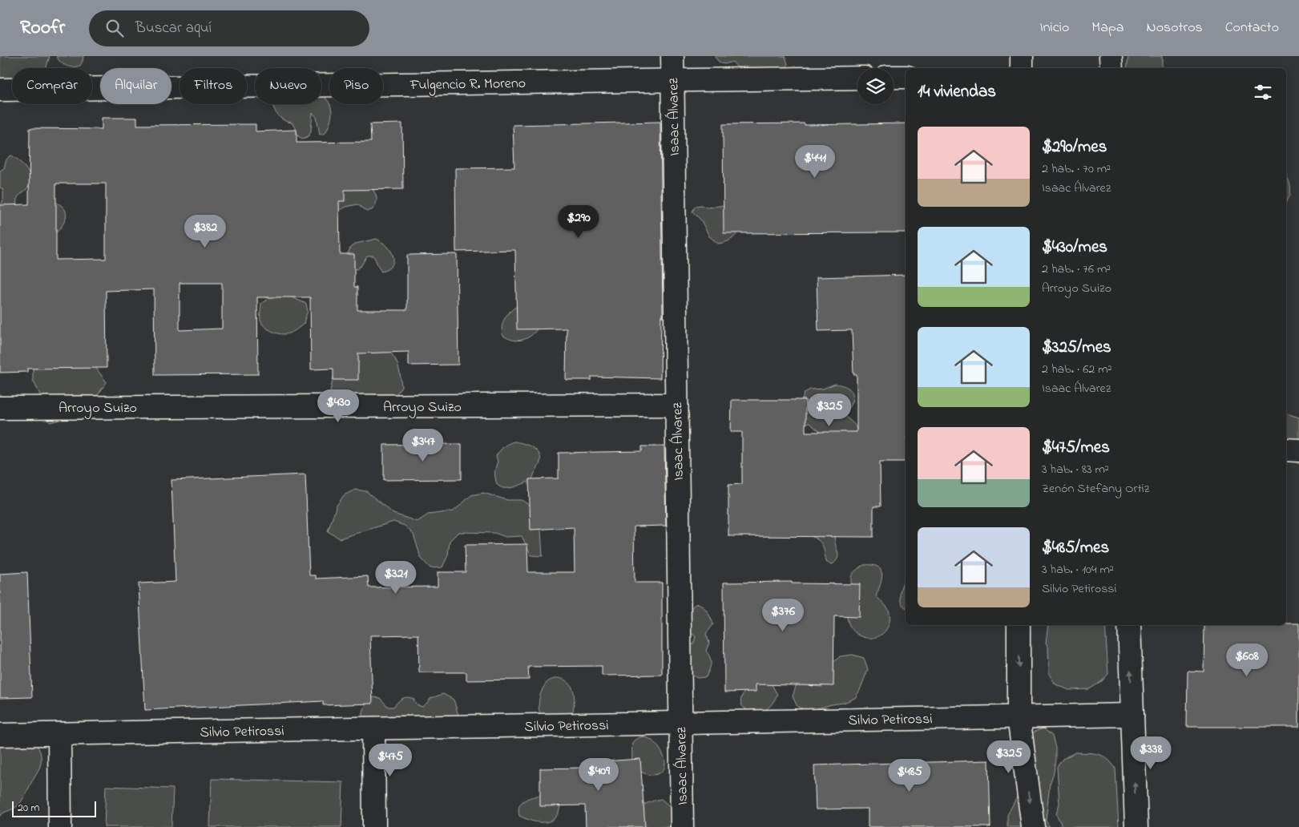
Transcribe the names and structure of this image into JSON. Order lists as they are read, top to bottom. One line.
{"streets":{"street":["Fulgencio R. Moreno","Isaac Álvarez","Arroyo Suizo","Silvio Petirossi"]},"crossings":[["Fulgencio R. Moreno","Isaac Álvarez"],["Isaac Álvarez","Arroyo Suizo"],["Isaac Álvarez","Silvio Petirossi"]],"scale_bar":"20 m","page":{"header":"Roofr","search":"Buscar aquí","nav":["Inicio","Mapa","Nosotros","Contacto"],"chip":["Comprar","Alquilar","Filtros","Nuevo","Piso"],"heading":"14 viviendas","list":[{"name":"$290/mes","note":"2 hab. · 70 m² · Isaac Álvarez"},{"name":"$430/mes","note":"2 hab. · 76 m² · Arroyo Suizo"},{"name":"$325/mes","note":"2 hab. · 62 m² · Isaac Álvarez"},{"name":"$475/mes","note":"3 hab. · 83 m² · Zenón Stefany Ortiz"},{"name":"$485/mes","note":"3 hab. · 104 m² · Silvio Petirossi"}],"price":["$441","$290","$382","$430","$325","$347","$321","$376","$608","$338","$325","$475","$409","$485"],"scale":"20 m"}}
